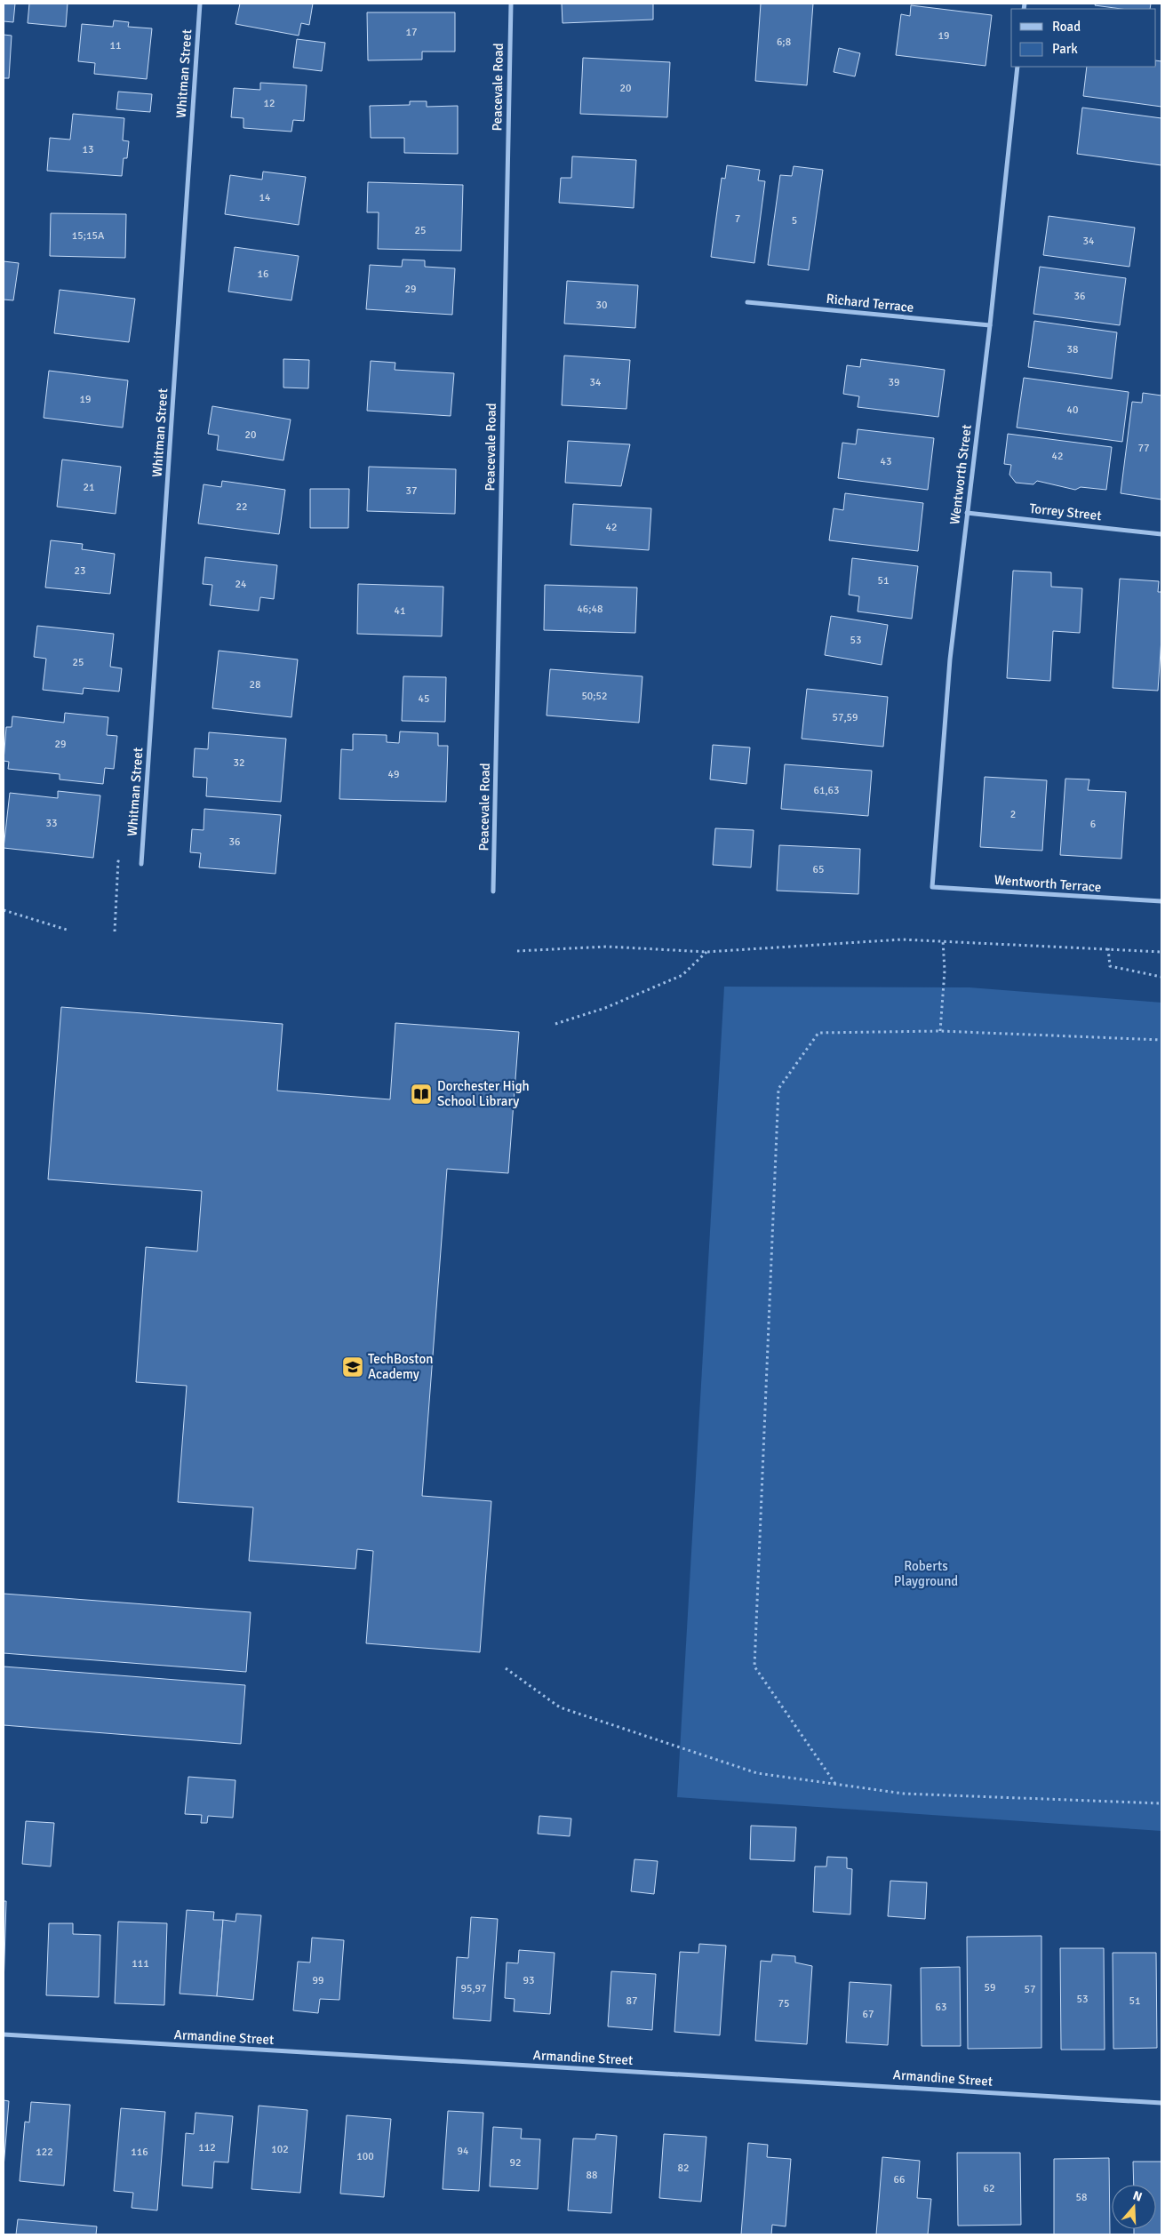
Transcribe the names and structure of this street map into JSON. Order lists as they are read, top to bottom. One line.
{"streets":{"street":["Whitman Street","Peacevale Road","Richard Terrace","Wentworth Street","Torrey Street","Wentworth Terrace","Armandine Street"]},"crossings":[["Richard Terrace","Wentworth Street"],["Wentworth Street","Torrey Street"],["Wentworth Street","Wentworth Terrace"]],"parks":["Roberts Playground"],"places":{"library":["Dorchester High School Library"],"school or university":["TechBoston Academy"]},"house_numbers":["17","19","6;8","11","20","12","13","14","7","5","25","15;15A","34","16","29","36","30","38","34","39","19","40","20","77","42","43","21","37","22","42","23","51","24","46;48","41","53","25","28","50;52","45","57,59","29","32","49","61,63","2","33","6","36","65","111","99","93","59","95,97","57","53","87","51","75","63","67","112","102","94","122","116","100","92","82","88","66","62","58"],"legend":["Road","Park"],"north":"top"}
